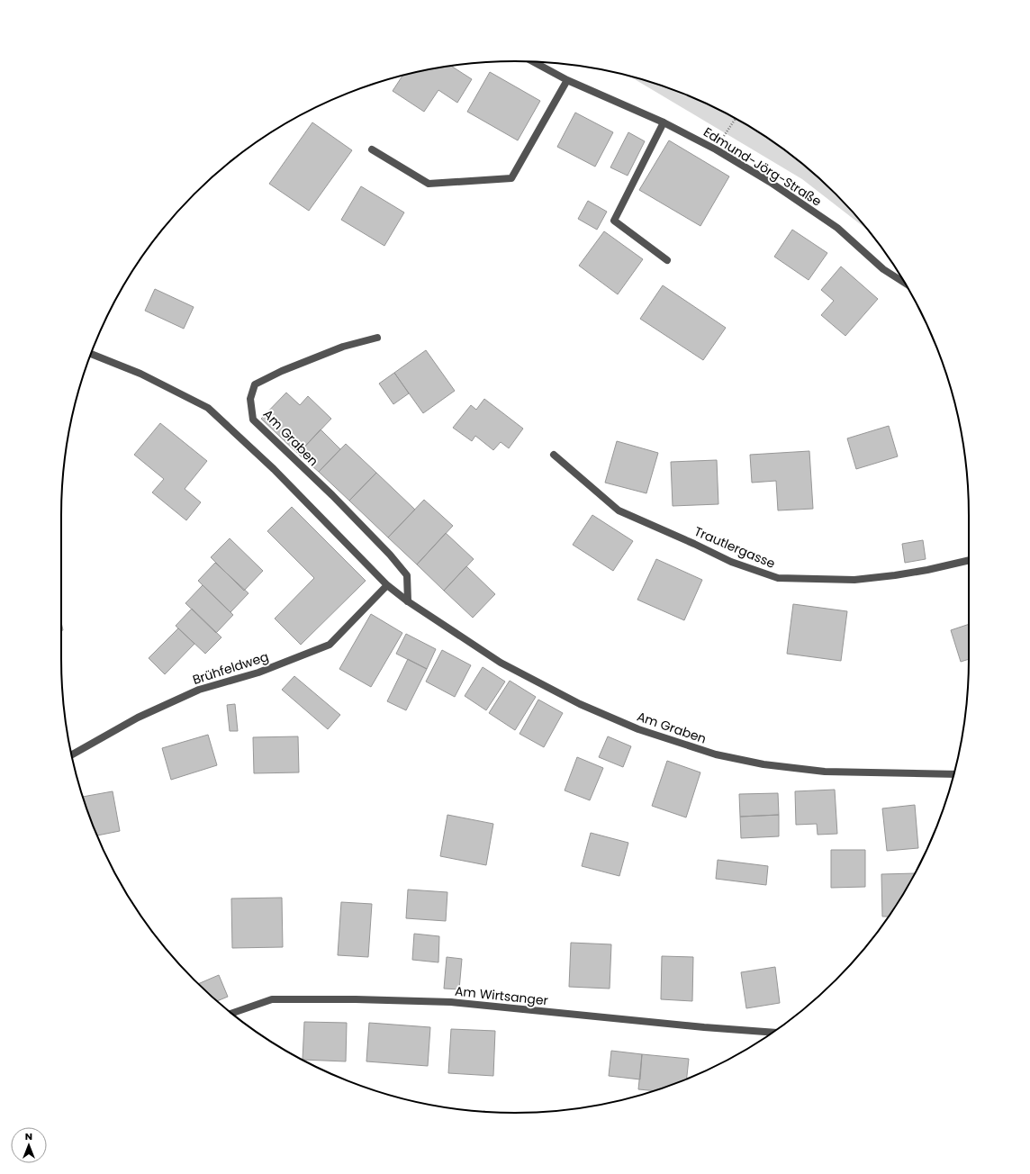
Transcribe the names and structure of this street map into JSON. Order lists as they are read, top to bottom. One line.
{"streets":{"street":["Edmund-Jörg-Straße","Am Graben","Trautlergasse","Brühfeldweg","Am Wirtsanger"]},"crossings":[["Am Graben","Brühfeldweg"]],"north":"top"}
